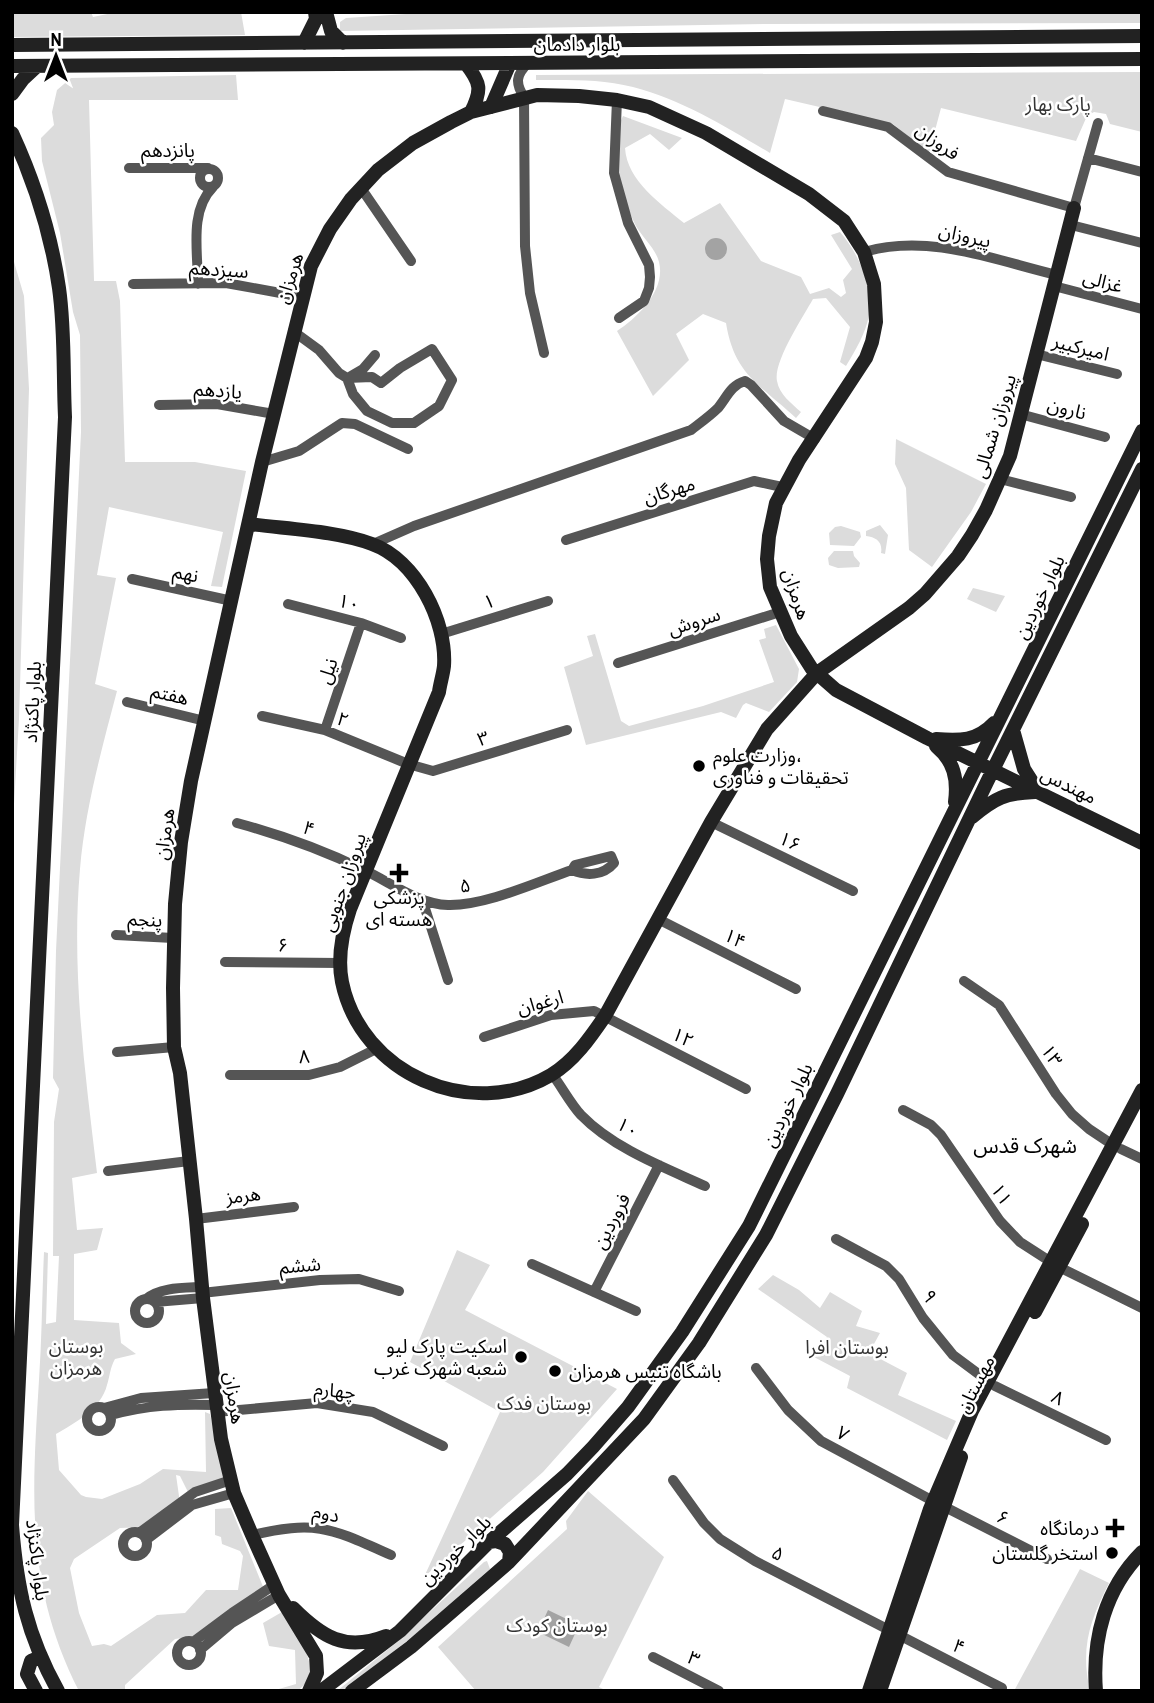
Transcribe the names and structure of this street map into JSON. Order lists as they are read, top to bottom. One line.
{"streets":{"main road":["بلوار دادمان","هرمزان","پیروزان شمالی","بلوار خوردین","بلوار پاکنژاد","مهندس","پیروزان جنوبی","مهستان"],"street":["فروزان","پانزدهم","پیروزان","سیزدهم","غزالی","امیرکبیر","یازدهم","نارون","مهرگان","نهم","۱","۱۰","سروش","نیل","هفتم","۲","۳","۴","۱۶","۵","پنجم","۱۴","۶","ارغوان","۱۲","۱۳","۸","۱۱","هرمز","فروردین","ششم","۹","چهارم","۷","دوم"]},"crossings":[["فروزان","پیروزان شمالی"],["پانزدهم","سیزدهم"],["پیروزان","هرمزان"],["پیروزان","غزالی"],["پیروزان","پیروزان شمالی"],["سیزدهم","هرمزان"],["هرمزان","یازدهم"],["هرمزان","پیروزان شمالی"],["هرمزان","مهرگان"],["هرمزان","نهم"],["هرمزان","بلوار خوردین"],["هرمزان","سروش"],["هرمزان","هفتم"],["هرمزان","مهندس"],["هرمزان","پیروزان جنوبی"],["هرمزان","پنجم"],["هرمزان","هرمز"],["هرمزان","ششم"],["هرمزان","چهارم"],["هرمزان","دوم"],["غزالی","پیروزان شمالی"],["امیرکبیر","پیروزان شمالی"],["نارون","پیروزان شمالی"],["پیروزان شمالی","پیروزان جنوبی"],["بلوار خوردین","مهندس"],["۱","پیروزان جنوبی"],["۱۰","نیل"],["۱۰","پیروزان جنوبی"],["۱۰","فروردین"],["نیل","۲"],["۲","۳"],["۲","پیروزان جنوبی"],["۳","پیروزان جنوبی"],["۴","پیروزان جنوبی"],["۴","۵"],["۴","مهستان"],["۱۶","پیروزان جنوبی"],["پیروزان جنوبی","۵"],["پیروزان جنوبی","۱۴"],["پیروزان جنوبی","۶"],["پیروزان جنوبی","ارغوان"],["پیروزان جنوبی","۱۲"],["پیروزان جنوبی","۸"],["۵","مهستان"],["۶","مهستان"],["۶","۷"],["ارغوان","۱۲"],["۱۳","مهستان"],["۸","۹"],["۸","مهستان"],["۱۱","مهستان"],["۹","مهستان"],["مهستان","۷"]],"districts":["شهرک قدس"],"parks":["پارک بهار","بوستان هرمزان","بوستان افرا","بوستان فدک","بوستان کودک"],"places":{"other":["وزارت علوم، تحقیقات و فناوری","اسکیت پارک لیو شعبه شهرک غرب","باشگاه تنیس هرمزان","استخر گلستان"],"health":["پزشکی هسته ای","درمانگاه"]},"north":"top"}
